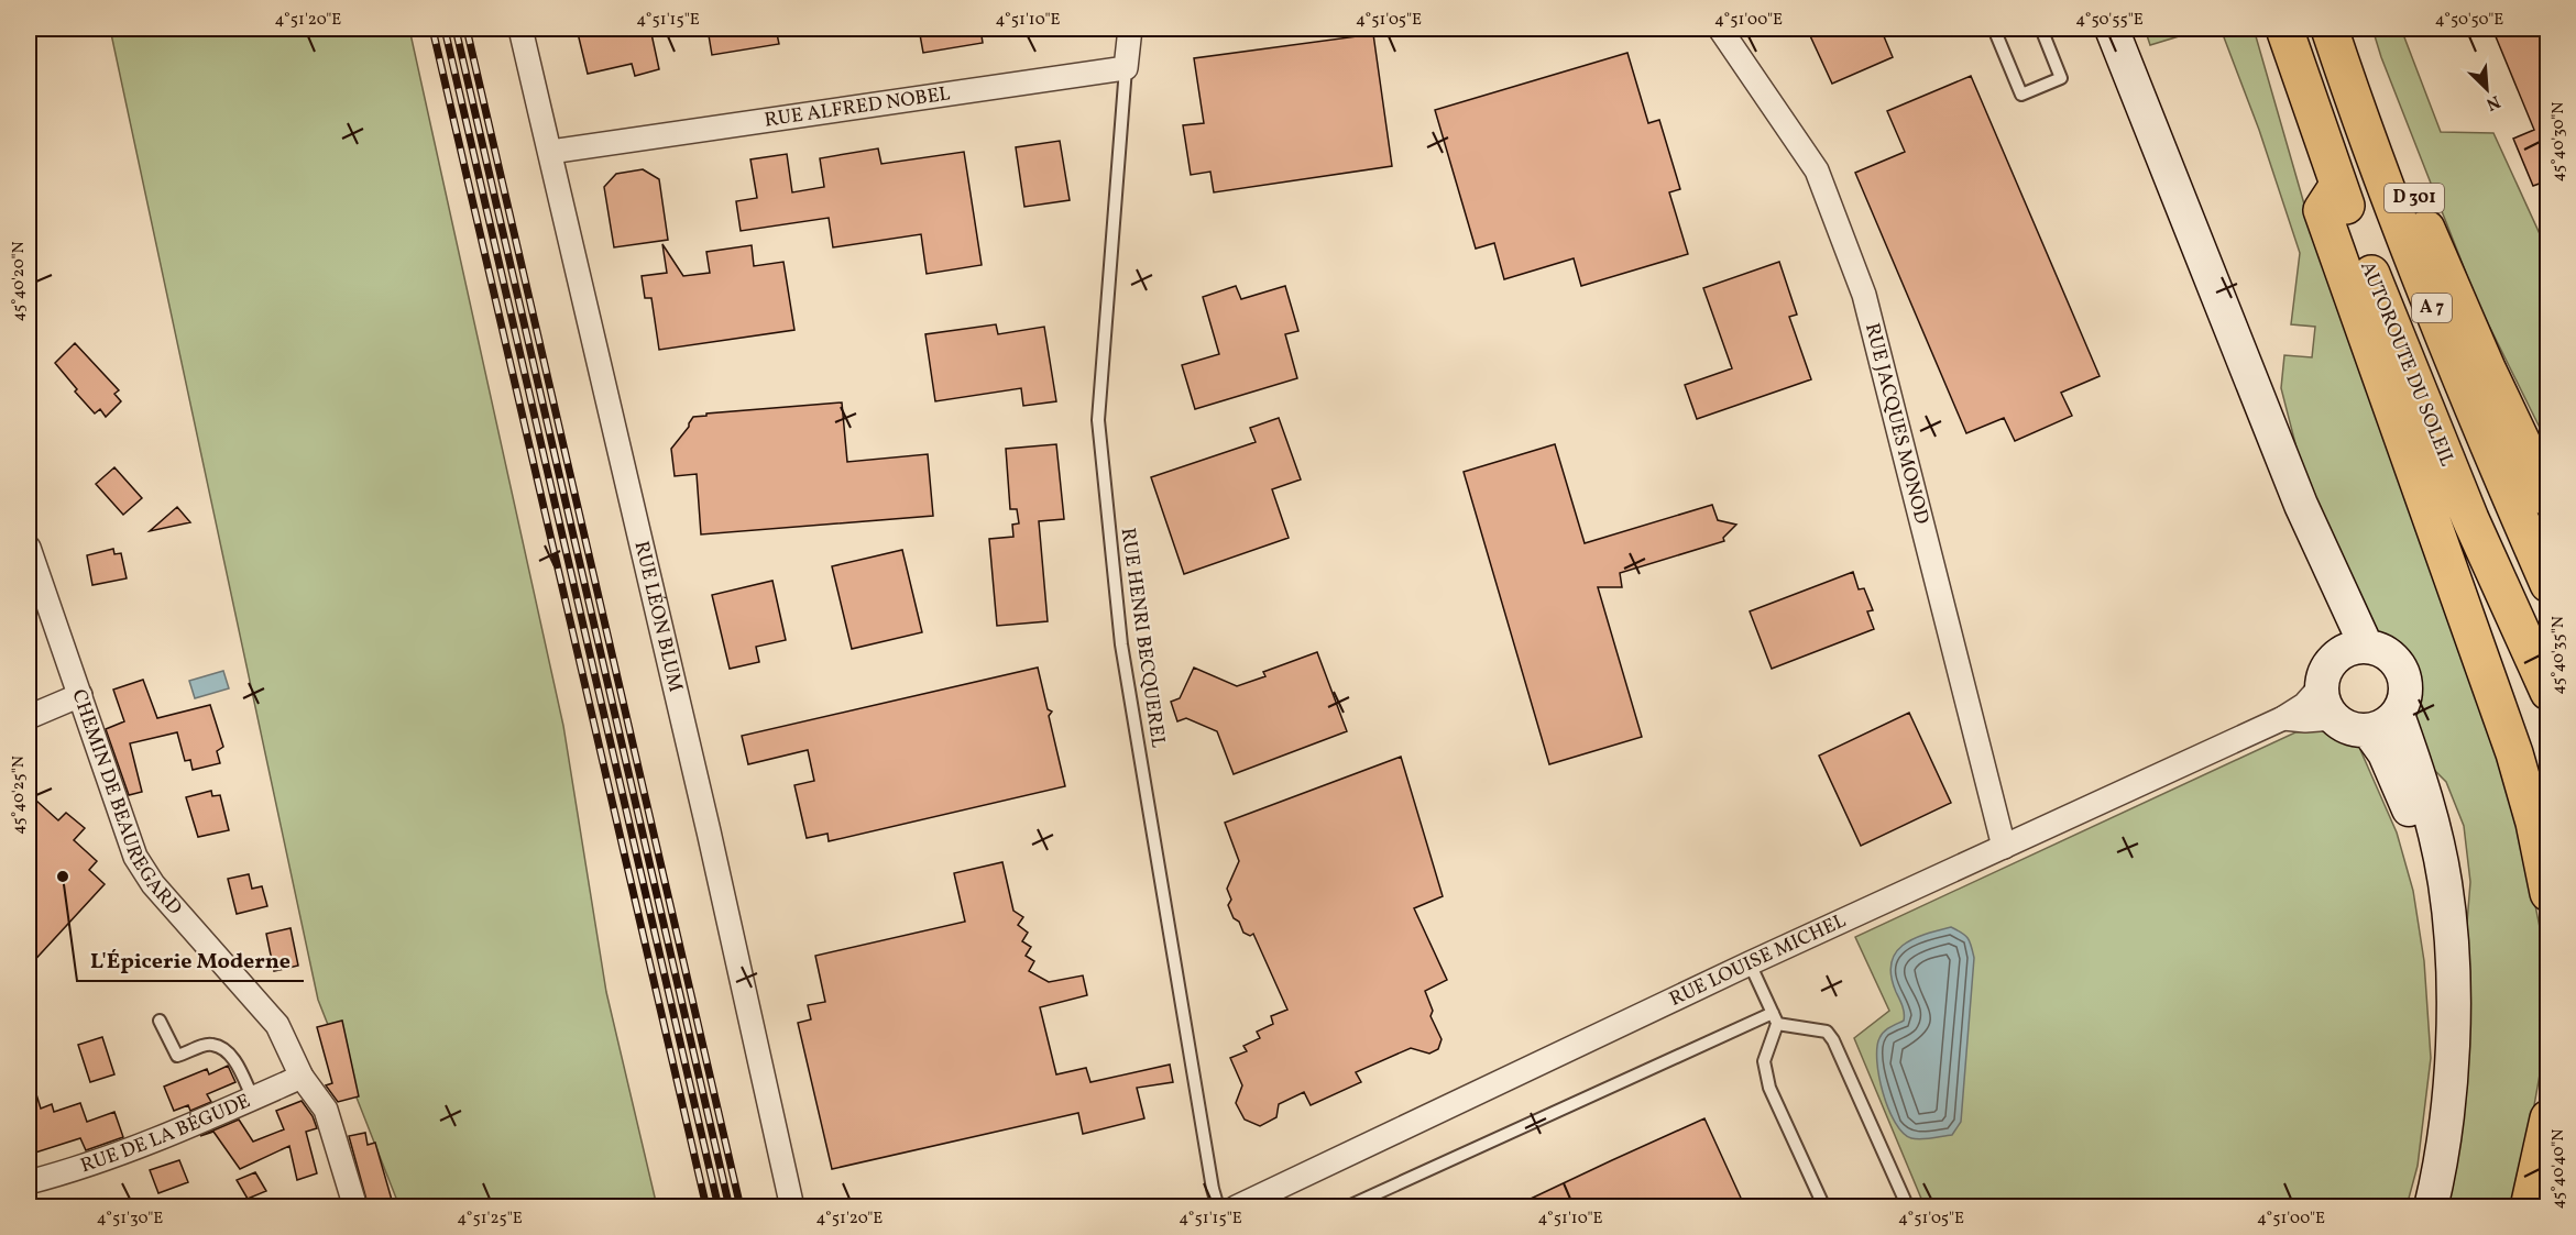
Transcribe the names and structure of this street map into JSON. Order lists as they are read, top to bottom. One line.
{"streets":{"highway":["D 301","A 7","AUTOROUTE DU SOLEIL"],"street":["RUE ALFRED NOBEL","RUE JACQUES MONOD","RUE LÉON BLUM","CHEMIN DE BEAUREGARD","RUE LOUISE MICHEL","RUE DE LA BÉGUDE"],"lane":["RUE HENRI BECQUEREL"]},"crossings":[["RUE ALFRED NOBEL","RUE LÉON BLUM"],["RUE ALFRED NOBEL","RUE HENRI BECQUEREL"],["RUE JACQUES MONOD","RUE LOUISE MICHEL"],["CHEMIN DE BEAUREGARD","RUE DE LA BÉGUDE"]],"places":["L'Épicerie Moderne"],"north":"bottom right","coordinates":["4°51'20\"E","4°51'15\"E","4°51'10\"E","4°51'05\"E","4°51'00\"E","4°50'55\"E","4°50'50\"E","45°40'30\"N","45°40'20\"N","45°40'35\"N","45°40'25\"N","45°40'40\"N","4°51'30\"E","4°51'25\"E"]}
